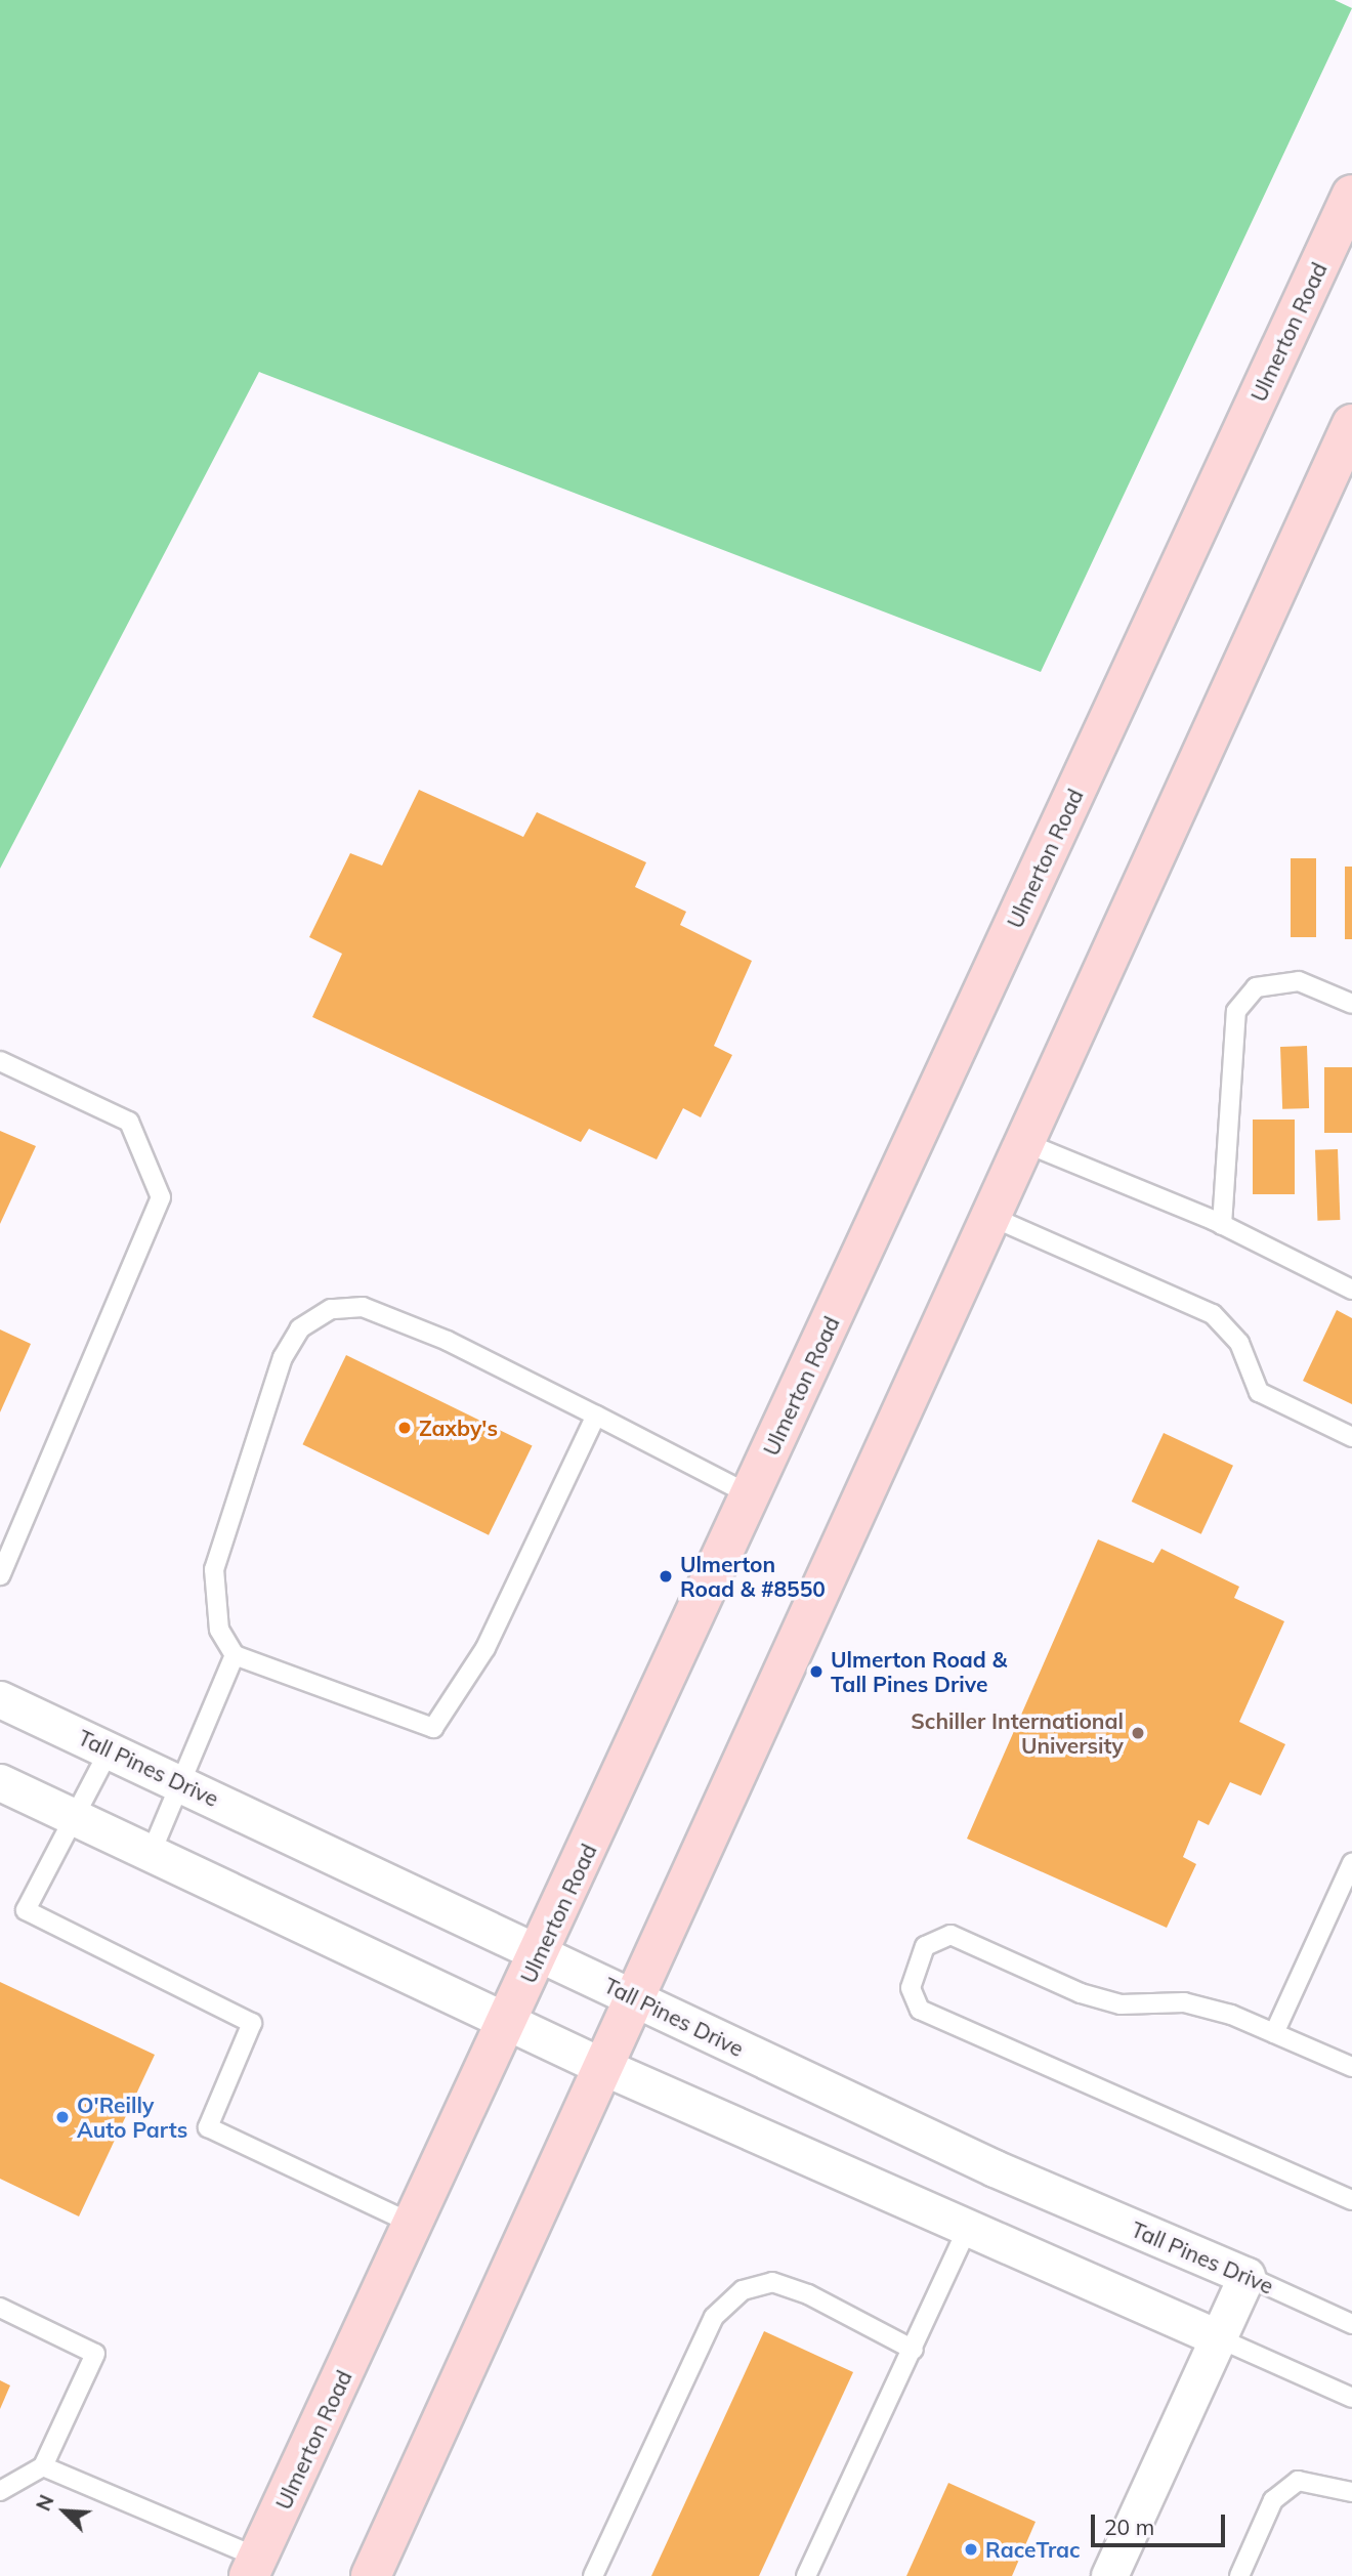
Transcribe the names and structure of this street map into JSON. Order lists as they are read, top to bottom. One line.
{"streets":{"main road":["Ulmerton Road"],"street":["Tall Pines Drive"]},"crossings":[["Ulmerton Road","Tall Pines Drive"]],"places":["Zaxby's","Ulmerton Road & #8550","Ulmerton Road & Tall Pines Drive","Schiller International University","O'Reilly Auto Parts","RaceTrac"],"scale_bar":"20 m","north":"top left"}
